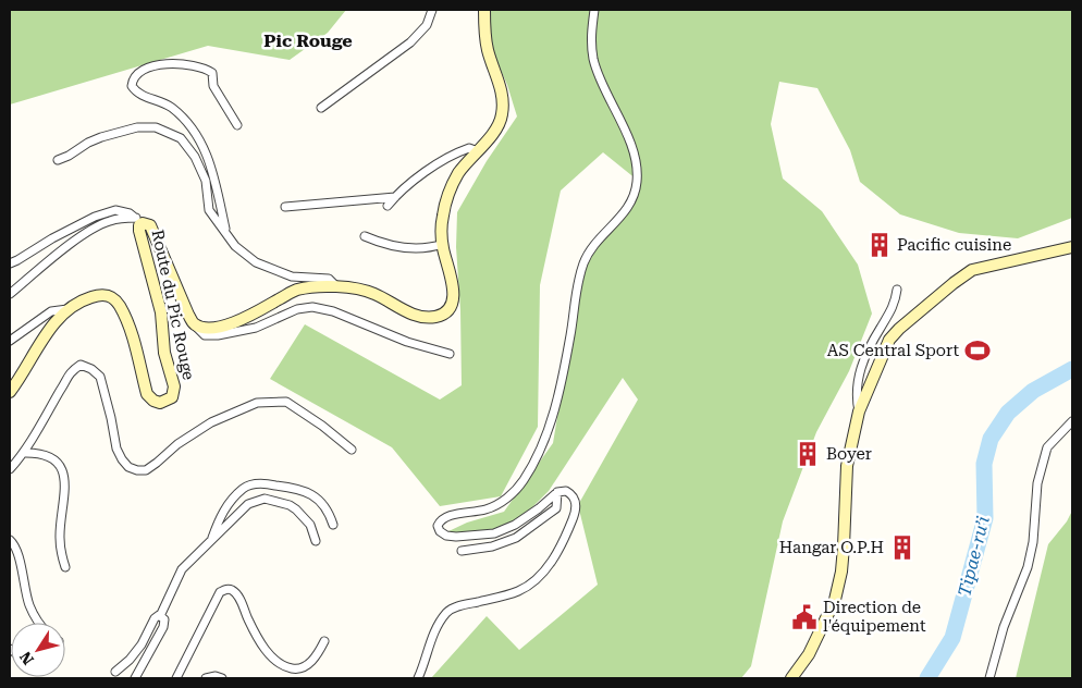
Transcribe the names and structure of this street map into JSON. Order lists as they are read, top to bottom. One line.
{"streets":{"street":["Route du Pic Rouge"]},"districts":["Pic Rouge"],"water":["Tipae-ru’i"],"places":{"building":["Pacific cuisine","Boyer","Hangar O.P.H"],"sports":["AS Central Sport"],"public building":["Direction de l'équipement"]},"north":"bottom left"}
